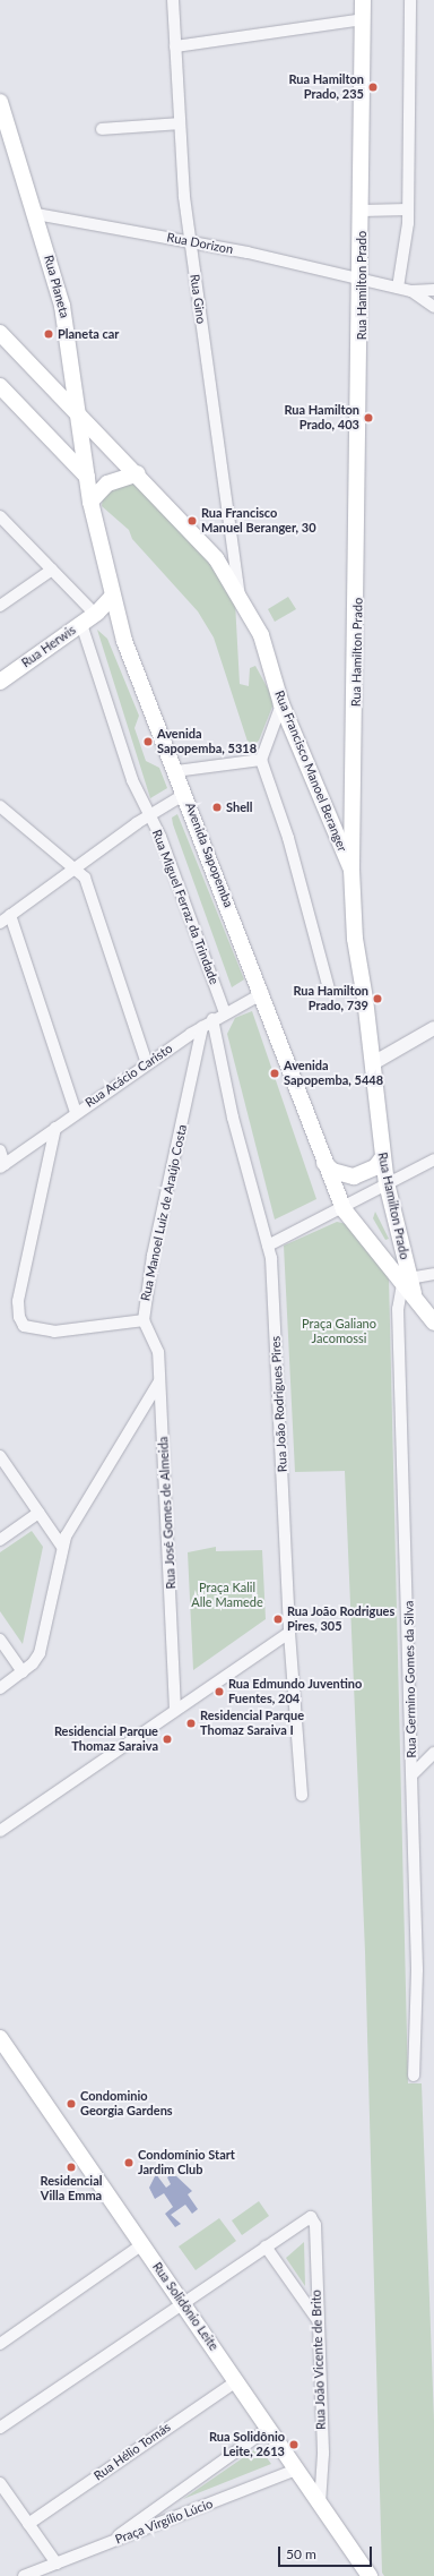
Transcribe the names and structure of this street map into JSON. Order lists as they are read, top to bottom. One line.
{"streets":{"main road":["Rua Hamilton Prado","Rua Planeta","Rua Herwis","Rua Francisco Manoel Beranger","Avenida Sapopemba","Rua Solidônio Leite"],"street":["Rua Dorizon","Rua Gino","Rua Miguel Ferraz da Trindade","Rua Acácio Caristo","Rua Manoel Luiz de Araújo Costa","Rua João Rodrigues Pires","Rua José Gomes de Almeida","Rua Germino Gomes da Silva","Rua João Vicente de Brito","Rua Hélio Tomás","Praça Virgílio Lúcio"]},"crossings":[["Rua Dorizon","Rua Hamilton Prado"],["Rua Dorizon","Rua Planeta"],["Rua Dorizon","Rua Gino"],["Rua Hamilton Prado","Rua Francisco Manoel Beranger"],["Rua Hamilton Prado","Avenida Sapopemba"],["Rua Hamilton Prado","Rua Germino Gomes da Silva"],["Rua Planeta","Rua Francisco Manoel Beranger"],["Rua Planeta","Avenida Sapopemba"],["Rua Gino","Rua Francisco Manoel Beranger"],["Rua Herwis","Avenida Sapopemba"],["Rua Herwis","Rua Miguel Ferraz da Trindade"],["Avenida Sapopemba","Rua Acácio Caristo"],["Avenida Sapopemba","Rua Germino Gomes da Silva"],["Rua Miguel Ferraz da Trindade","Rua Acácio Caristo"],["Rua Acácio Caristo","Rua Manoel Luiz de Araújo Costa"],["Rua Acácio Caristo","Rua João Rodrigues Pires"],["Rua Manoel Luiz de Araújo Costa","Rua José Gomes de Almeida"],["Rua Solidônio Leite","Rua João Vicente de Brito"],["Rua Solidônio Leite","Rua Hélio Tomás"],["Rua Solidônio Leite","Praça Virgílio Lúcio"]],"parks":["Praça Galiano Jacomossi","Praça Kalil Alle Mamede"],"places":["Rua Hamilton Prado, 235","Planeta car","Rua Hamilton Prado, 403","Rua Francisco Manuel Beranger, 30","Avenida Sapopemba, 5318","Shell","Rua Hamilton Prado, 739","Avenida Sapopemba, 5448","Rua João Rodrigues Pires, 305","Rua Edmundo Juventino Fuentes, 204","Residencial Parque Thomaz Saraiva I","Residencial Parque Thomaz Saraiva","Condominio Georgia Gardens","Condomínio Start Jardim Club","Residencial Villa Emma","Rua Solidônio Leite, 2613"],"scale_bar":"50 m"}
